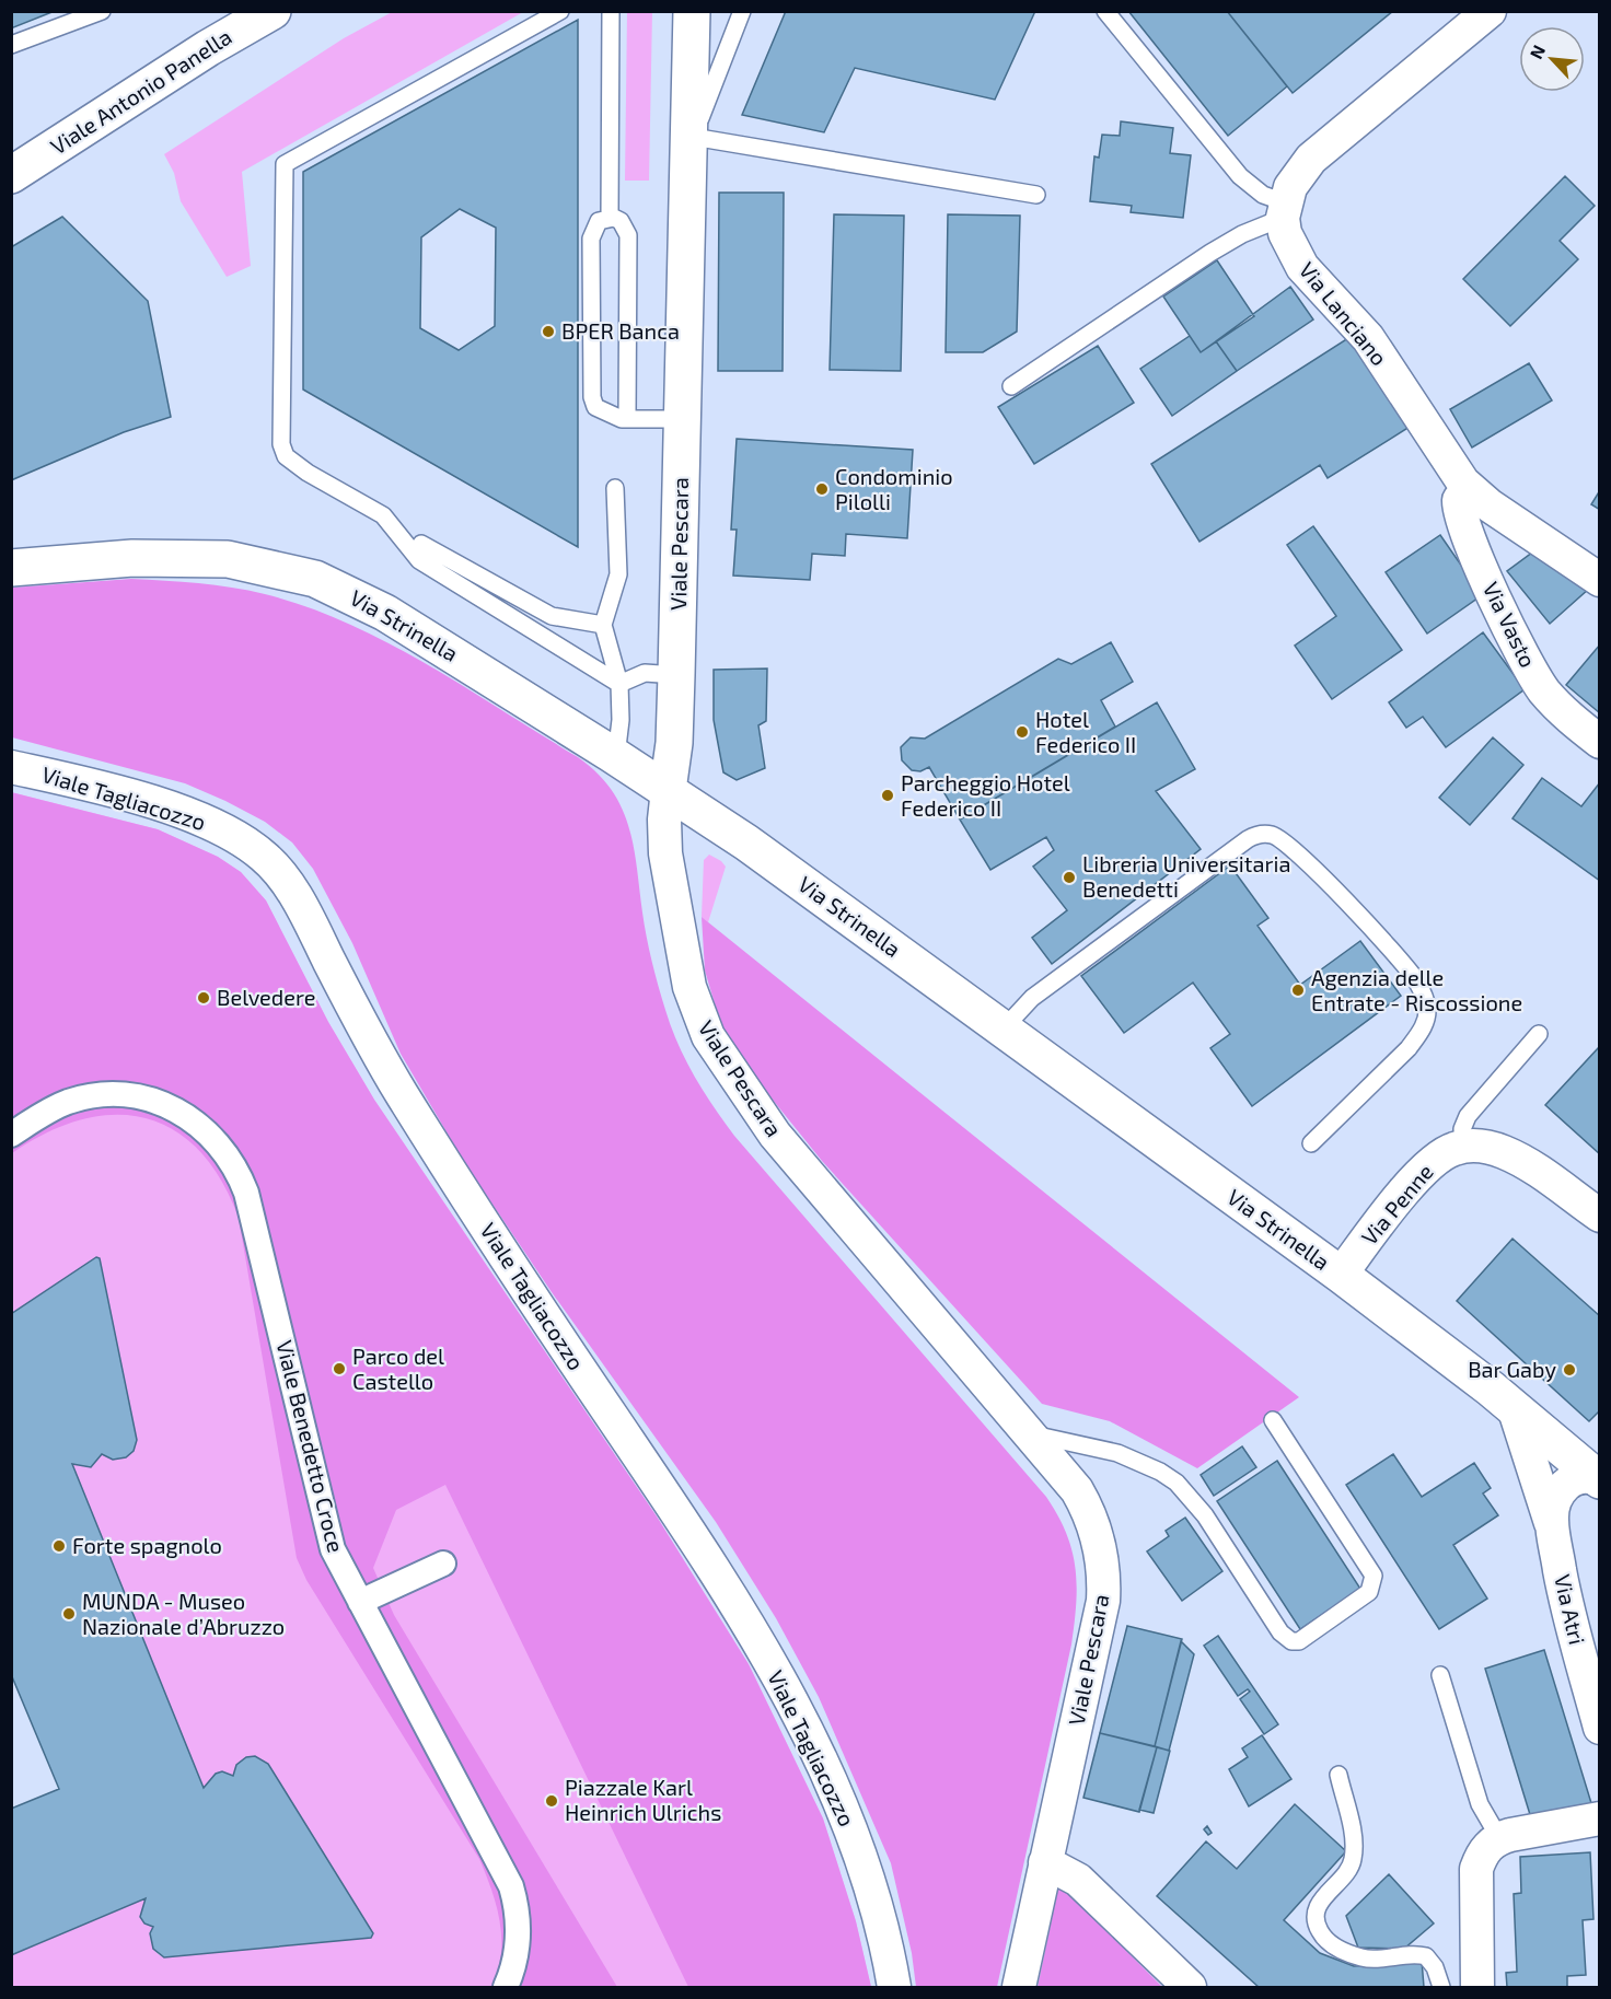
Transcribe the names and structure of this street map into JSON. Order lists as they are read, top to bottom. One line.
{"streets":{"main road":["Viale Antonio Panella","Viale Pescara","Via Strinella"],"street":["Via Lanciano","Via Vasto","Viale Tagliacozzo","Via Penne","Viale Benedetto Croce","Via Atri"]},"crossings":[["Via Lanciano","Via Vasto"],["Viale Pescara","Via Strinella"],["Via Strinella","Via Penne"],["Via Strinella","Via Atri"]],"places":["BPER Banca","Condominio Pilolli","Hotel Federico II","Parcheggio Hotel Federico II","Libreria Universitaria Benedetti","Agenzia delle Entrate - Riscossione","Belvedere","Parco del Castello","Bar Gaby","Forte spagnolo","MUNDA - Museo Nazionale d’Abruzzo","Piazzale Karl Heinrich Ulrichs"],"north":"top left"}
